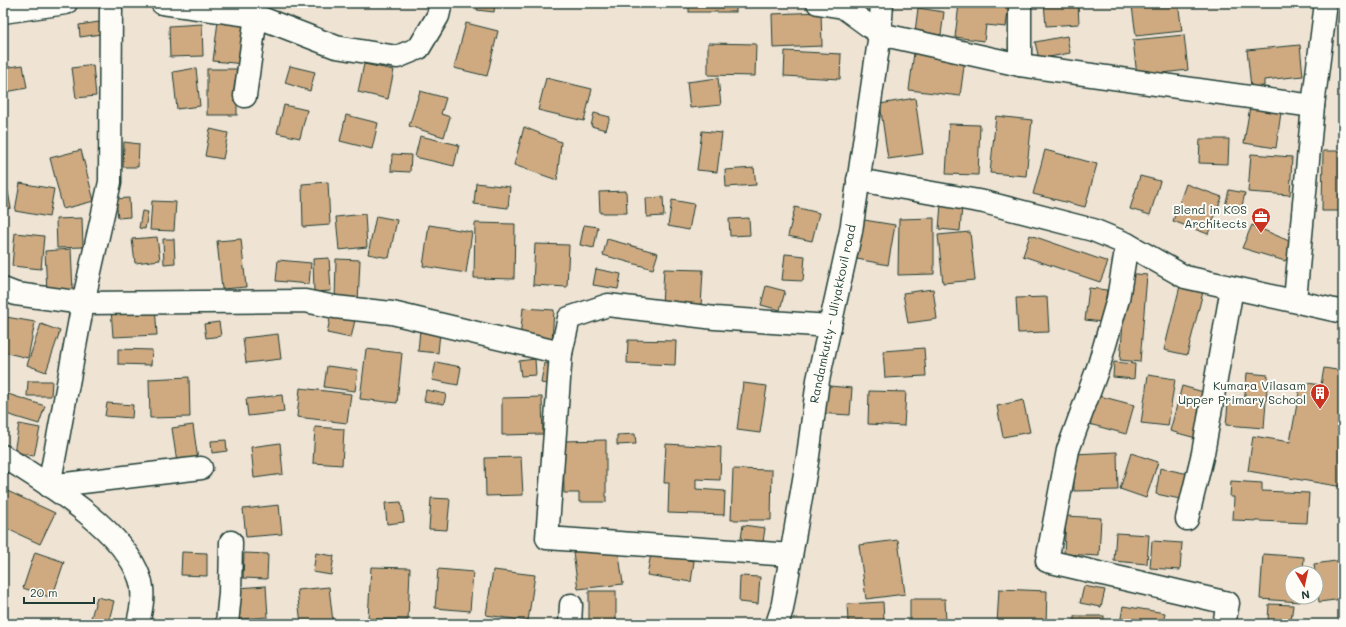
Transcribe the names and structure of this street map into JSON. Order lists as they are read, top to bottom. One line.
{"streets":{"street":["Randamkutty - Uliyakkovil road"]},"places":{"office":["Blend in KOS Architects"],"building":["Kumara Vilasam Upper Primary School"]},"scale_bar":"20 m","north":"bottom"}
